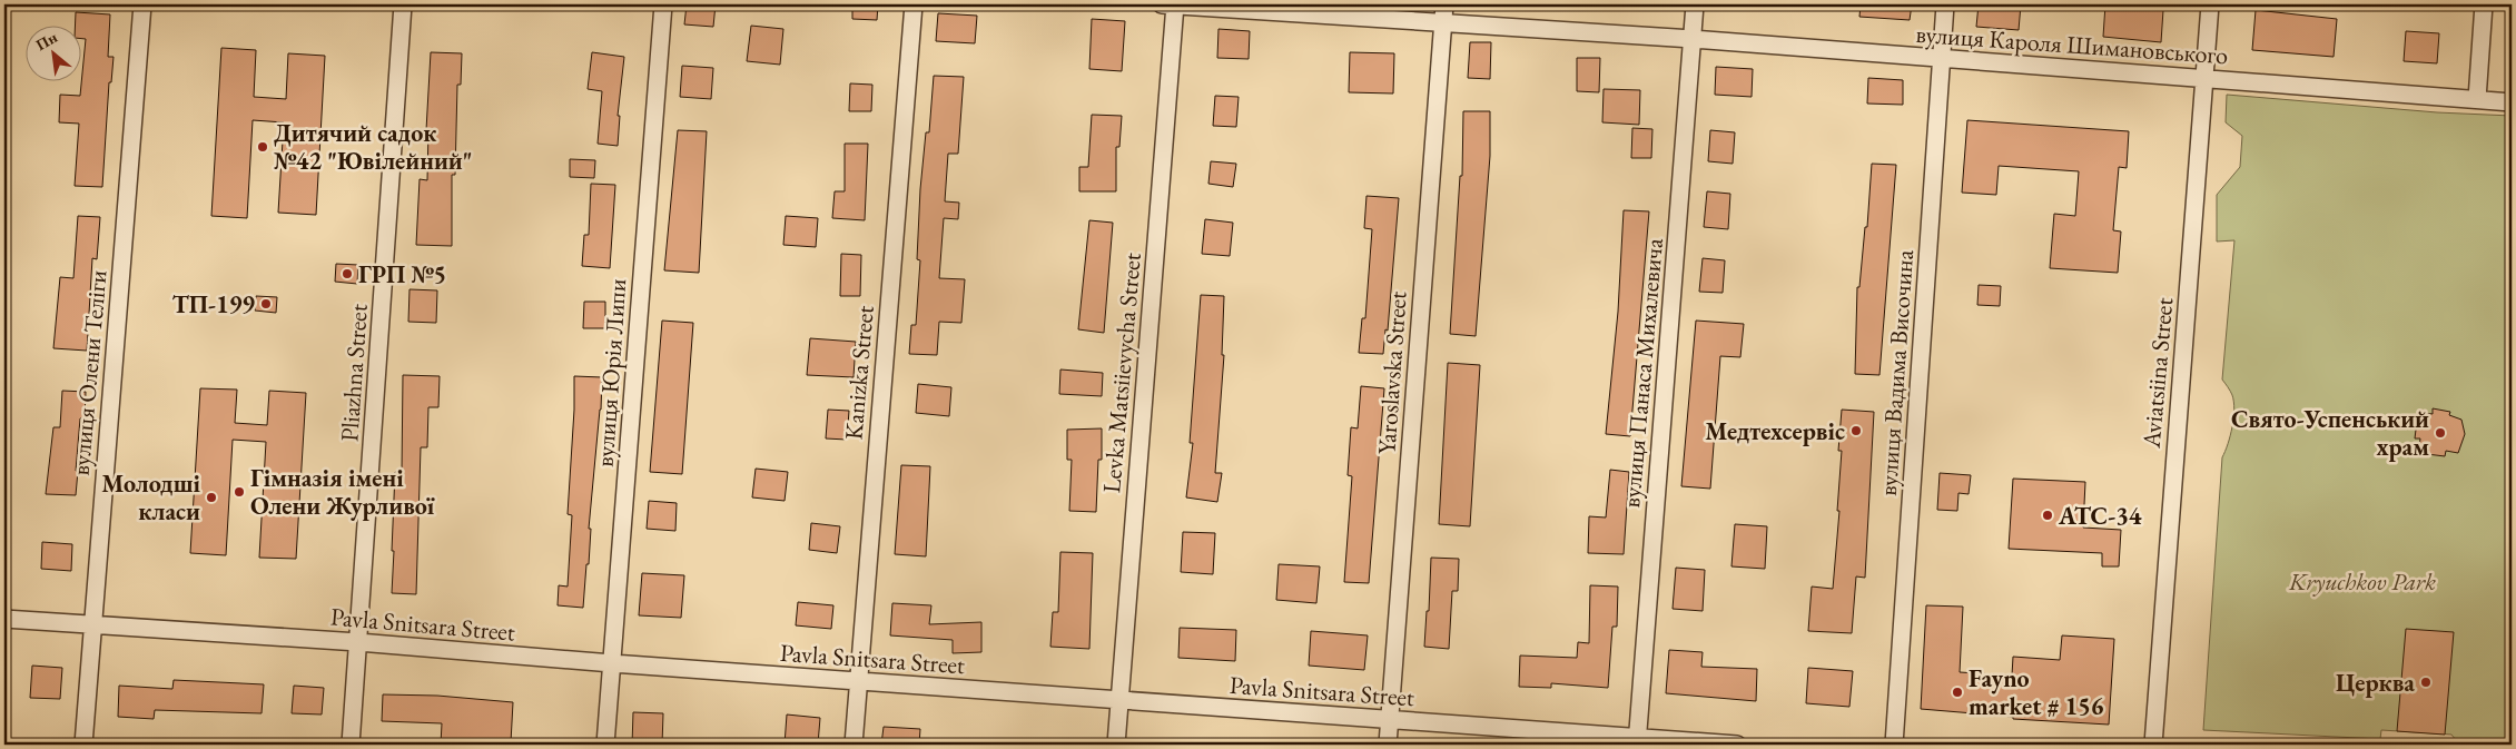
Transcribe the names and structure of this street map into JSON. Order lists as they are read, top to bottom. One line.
{"streets":{"street":["вулиця Кароля Шимановського","вулиця Олени Теліги","Pliazhna Street","вулиця Юрія Липи","Kanizka Street","Levka Matsiievycha Street","Yaroslavska Street","вулиця Панаса Михалевича","вулиця Вадима Височина","Aviatsiina Street","Pavla Snitsara Street"]},"crossings":[["вулиця Кароля Шимановського","Levka Matsiievycha Street"],["вулиця Кароля Шимановського","Yaroslavska Street"],["вулиця Кароля Шимановського","вулиця Панаса Михалевича"],["вулиця Кароля Шимановського","вулиця Вадима Височина"],["вулиця Кароля Шимановського","Aviatsiina Street"],["вулиця Олени Теліги","Pavla Snitsara Street"],["Pliazhna Street","Pavla Snitsara Street"],["вулиця Юрія Липи","Pavla Snitsara Street"],["Kanizka Street","Pavla Snitsara Street"],["Levka Matsiievycha Street","Pavla Snitsara Street"],["Yaroslavska Street","Pavla Snitsara Street"],["вулиця Панаса Михалевича","Pavla Snitsara Street"]],"parks":["Kryuchkov Park"],"places":["Дитячий садок №42 \"Ювілейний\"","ГРП №5","ТП-199","Медтехсервіс","Свято-Успенський храм","Гімназія імені Олени Журливої","Молодші класи","АТС-34","Церква","Fayno market # 156"],"north":"top left"}
